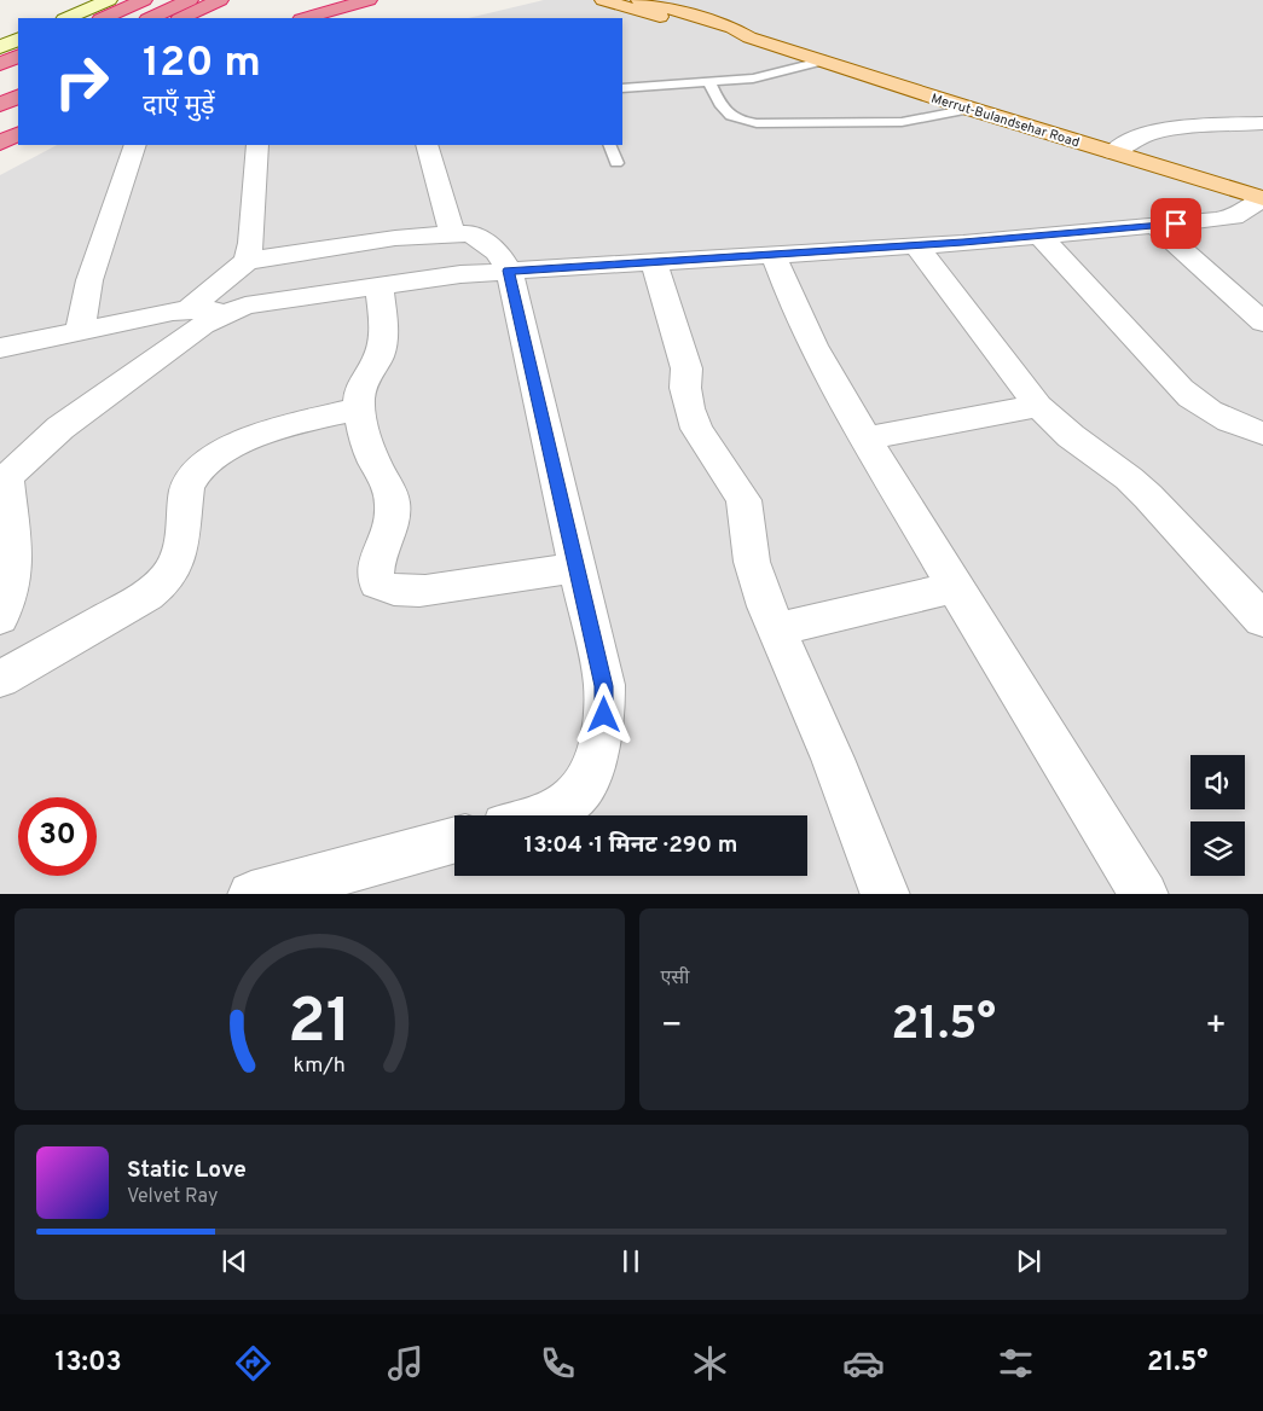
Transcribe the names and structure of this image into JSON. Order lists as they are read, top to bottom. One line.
{"streets":{"main road":["Merrut-Bulandsehar Road"]},"page":{"turn":["120 m","दाएँ मुड़ें"],"limit":"30","trip":"13:04 · 1 मिनट · 290 m","tile":"एसी","heat":["−","21.5°","+"],"song":["Static Love","Velvet Ray"],"tabs":["13:03","21.5°"],"gauge":["21","km/h"]}}
